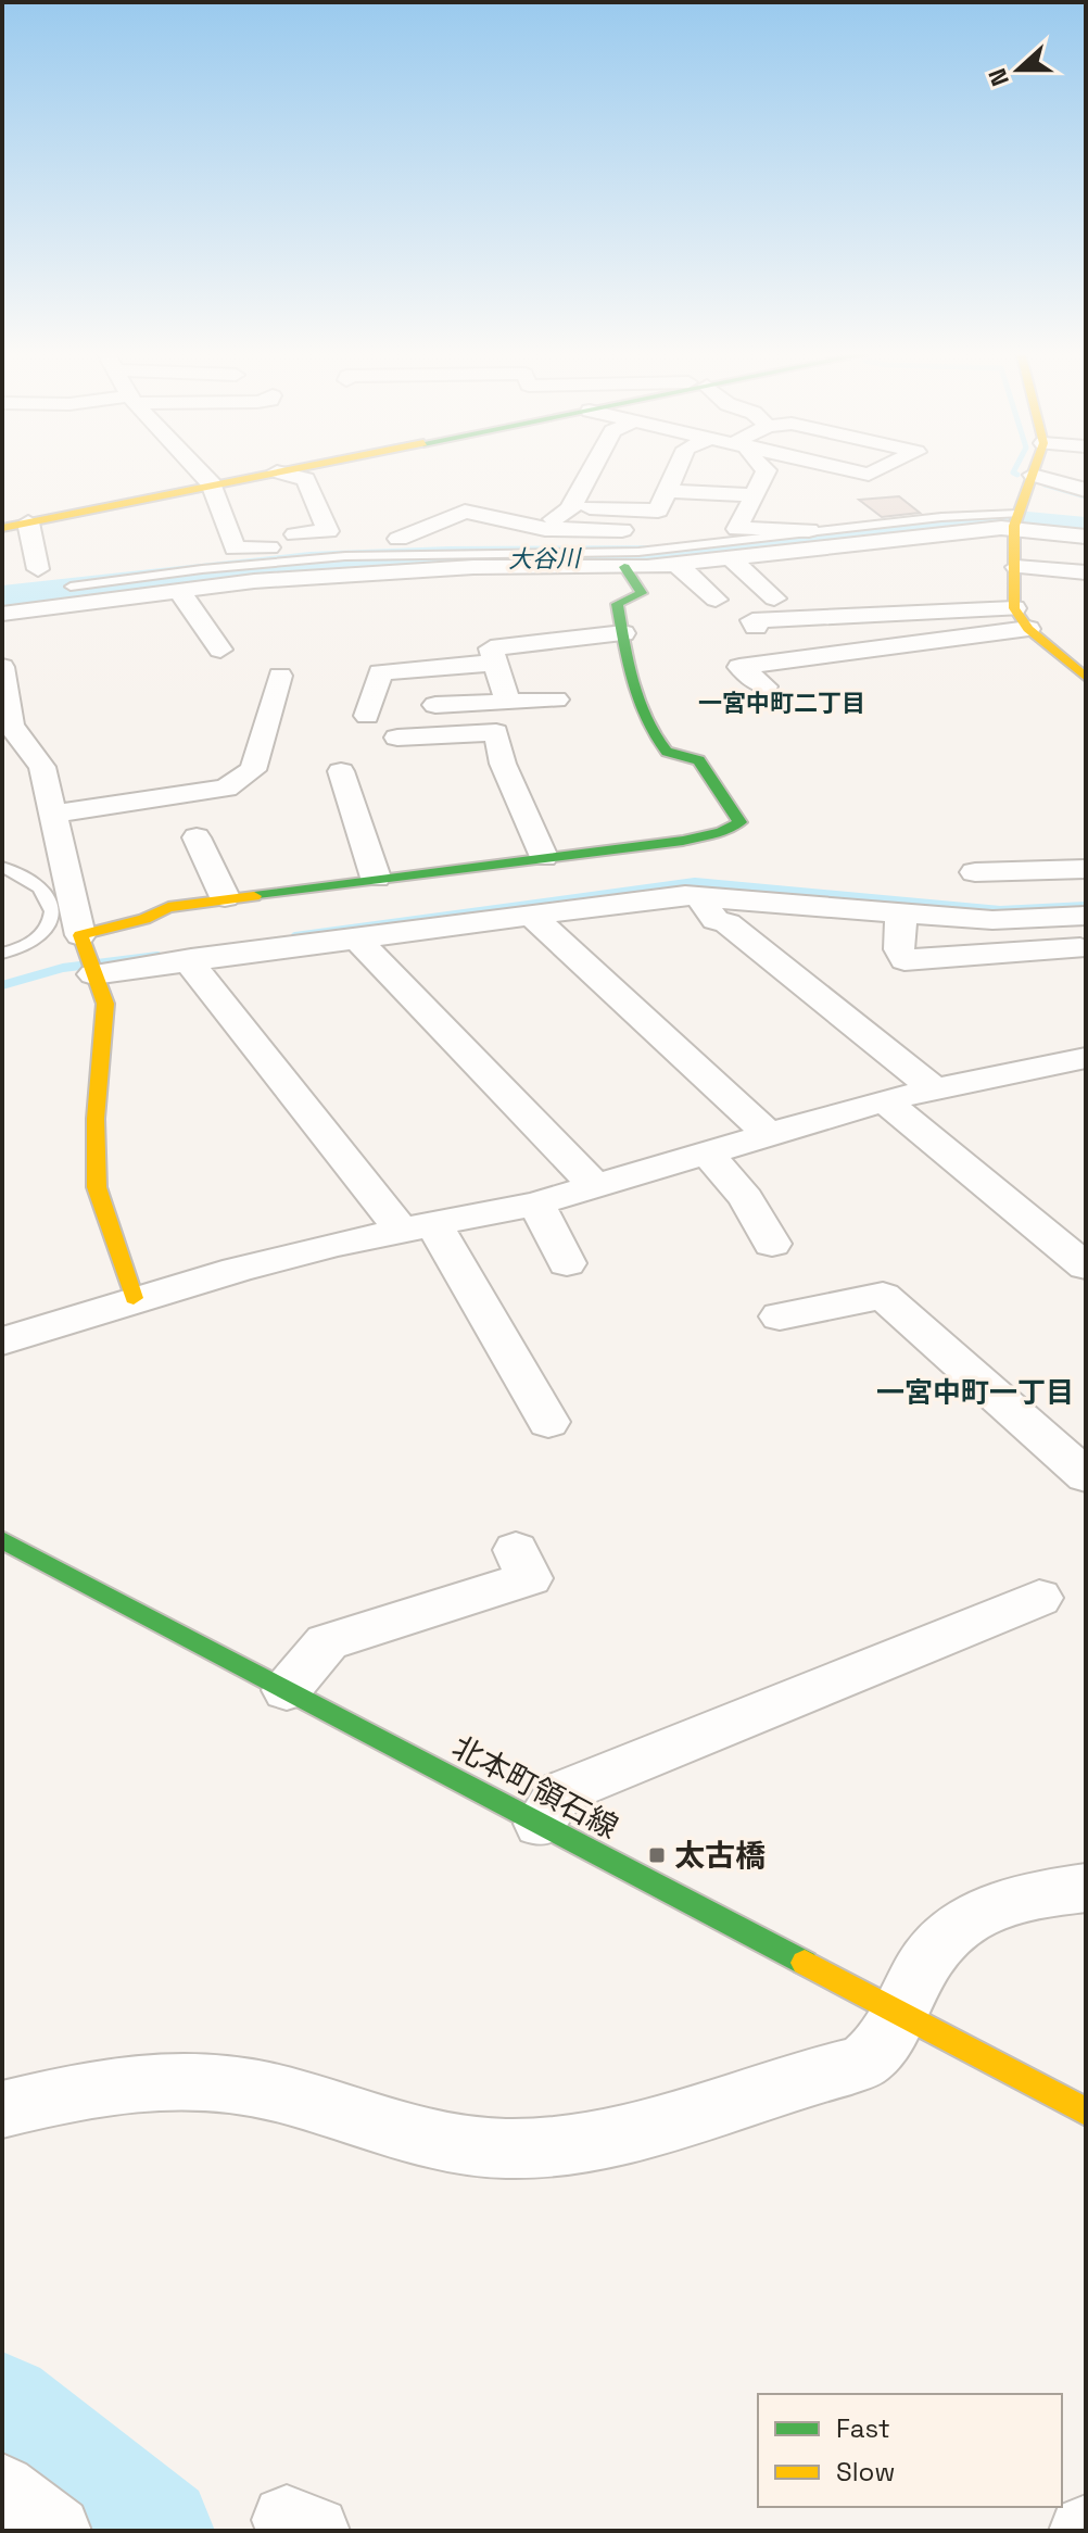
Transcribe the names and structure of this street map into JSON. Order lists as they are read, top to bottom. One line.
{"streets":{"main road":["北本町領石線"]},"districts":["一宮中町二丁目","一宮中町一丁目"],"water":["大谷川"],"places":{"transit":["太古橋"]},"legend":["Fast","Slow"],"north":"left"}
